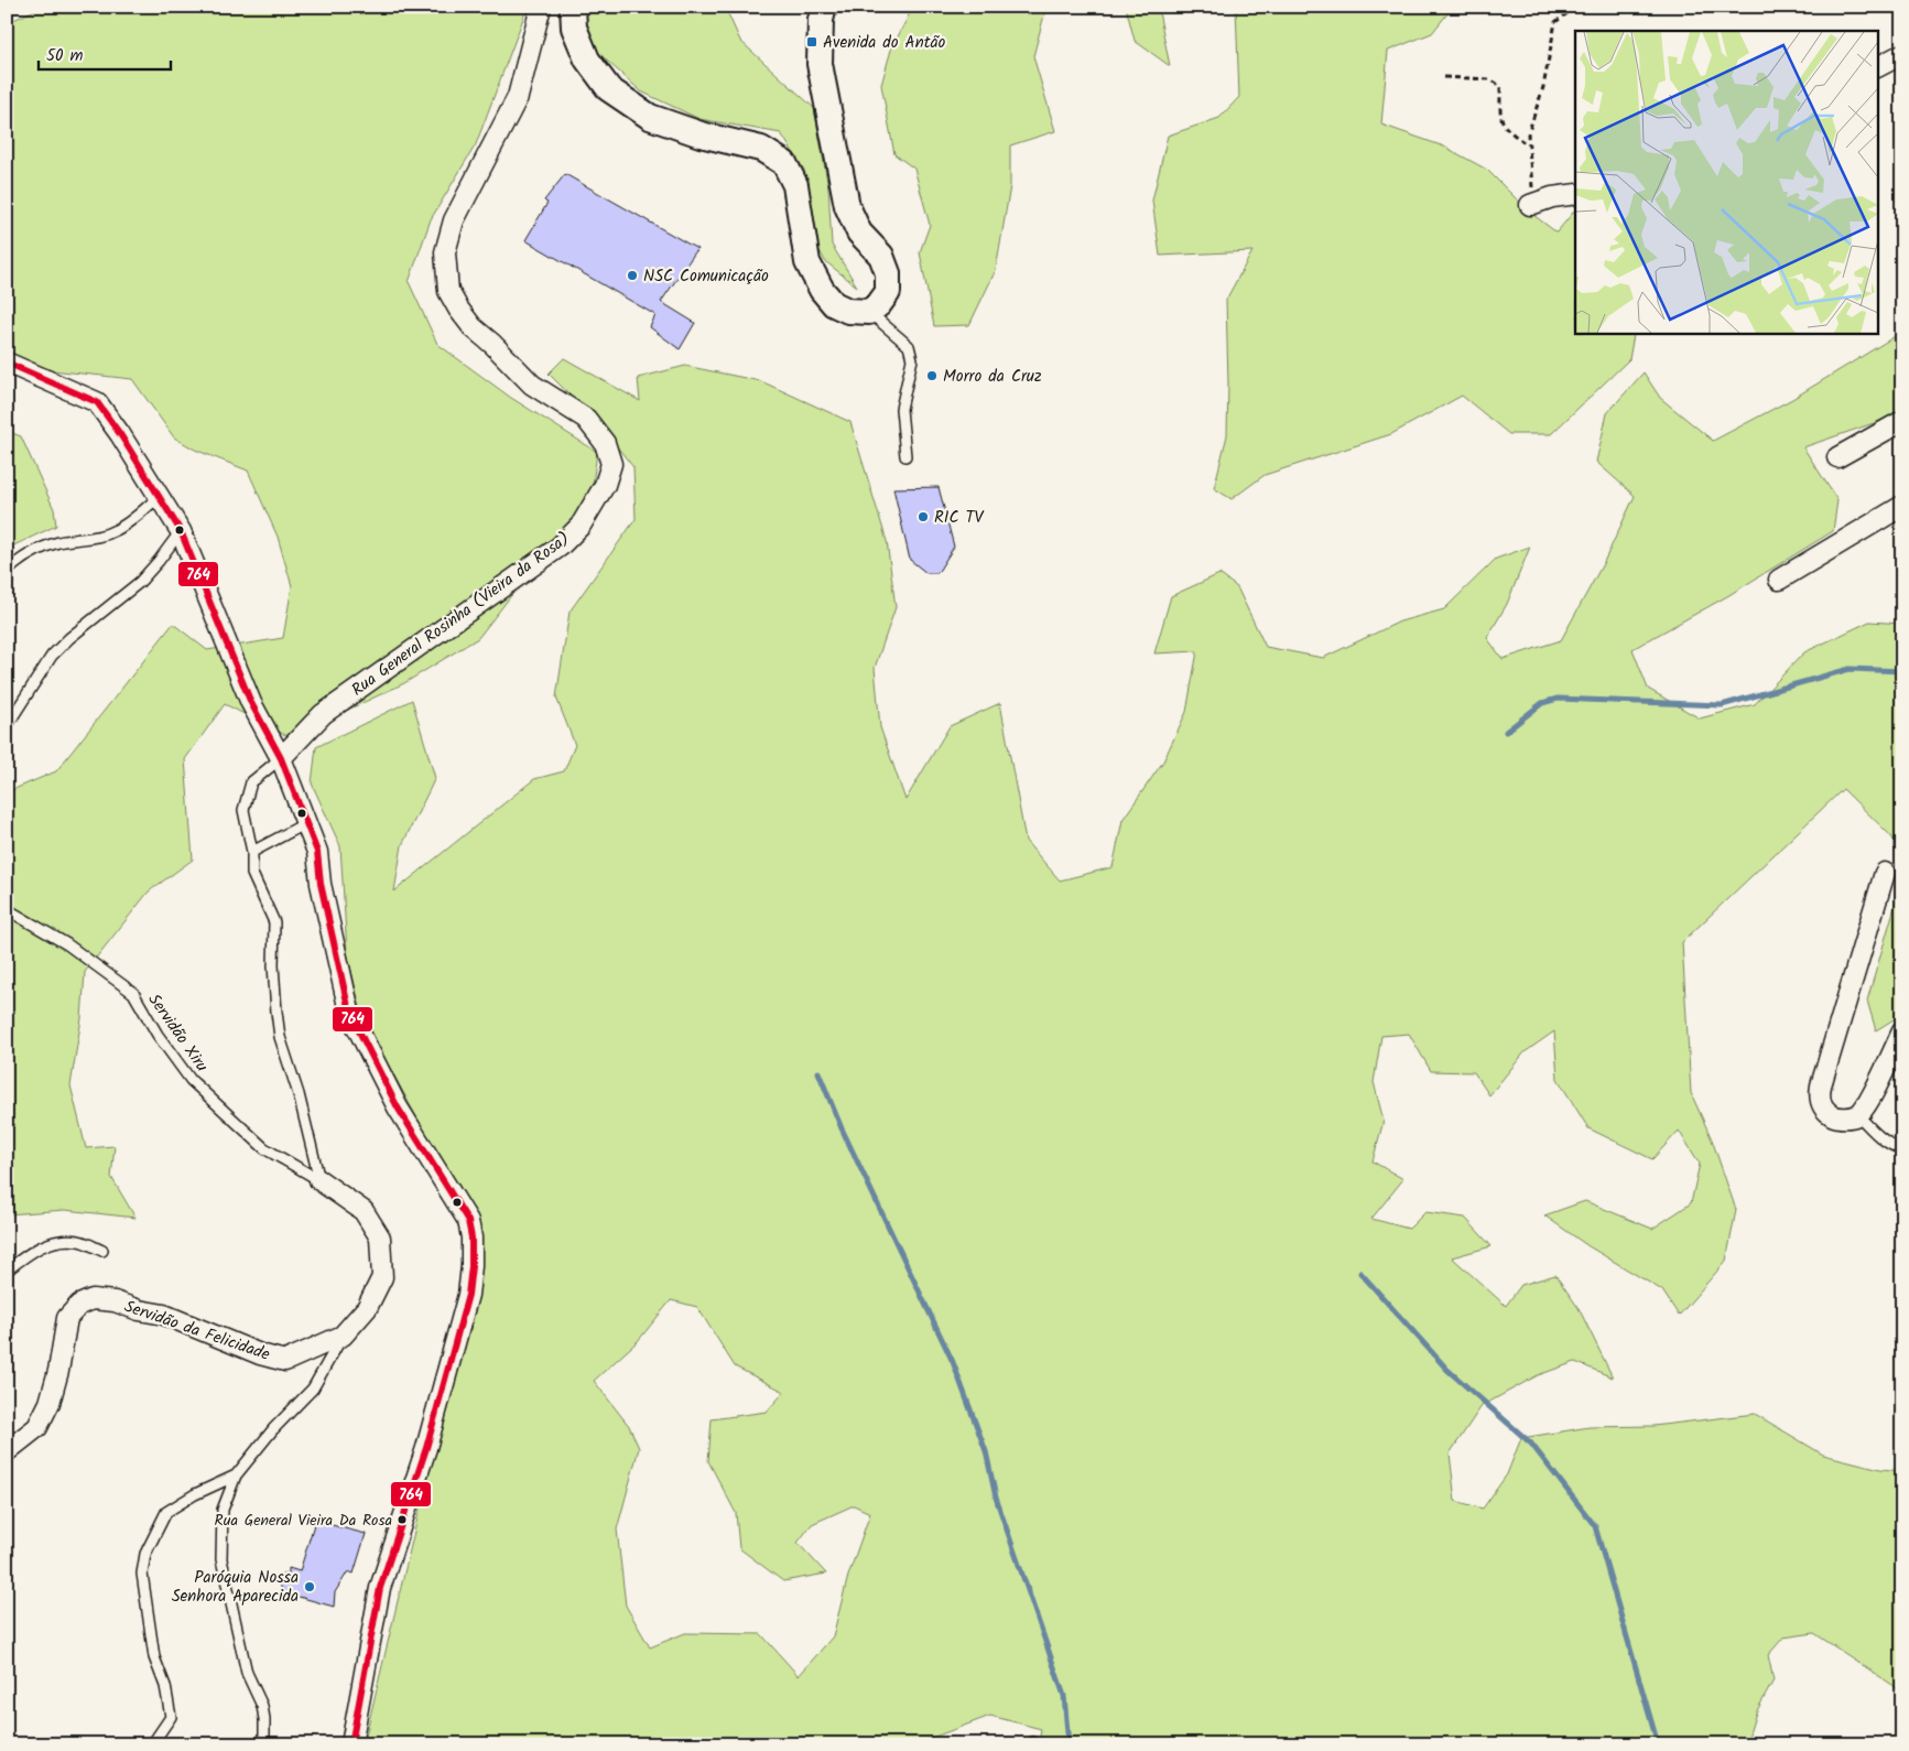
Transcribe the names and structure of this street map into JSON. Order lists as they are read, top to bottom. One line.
{"streets":{"street":["Rua General Rosinha (Vieira da Rosa)","Servidão da Felicidade"],"lane":["Servidão Xiru"]},"crossings":[["Servidão Xiru","Servidão da Felicidade"]],"places":{"transit":["Avenida do Antão"],"other":["NSC Comunicação","Morro da Cruz","RIC TV","Rua General Vieira Da Rosa","Paróquia Nossa Senhora Aparecida"]},"lines":["transit line 764"],"scale_bar":"50 m"}
